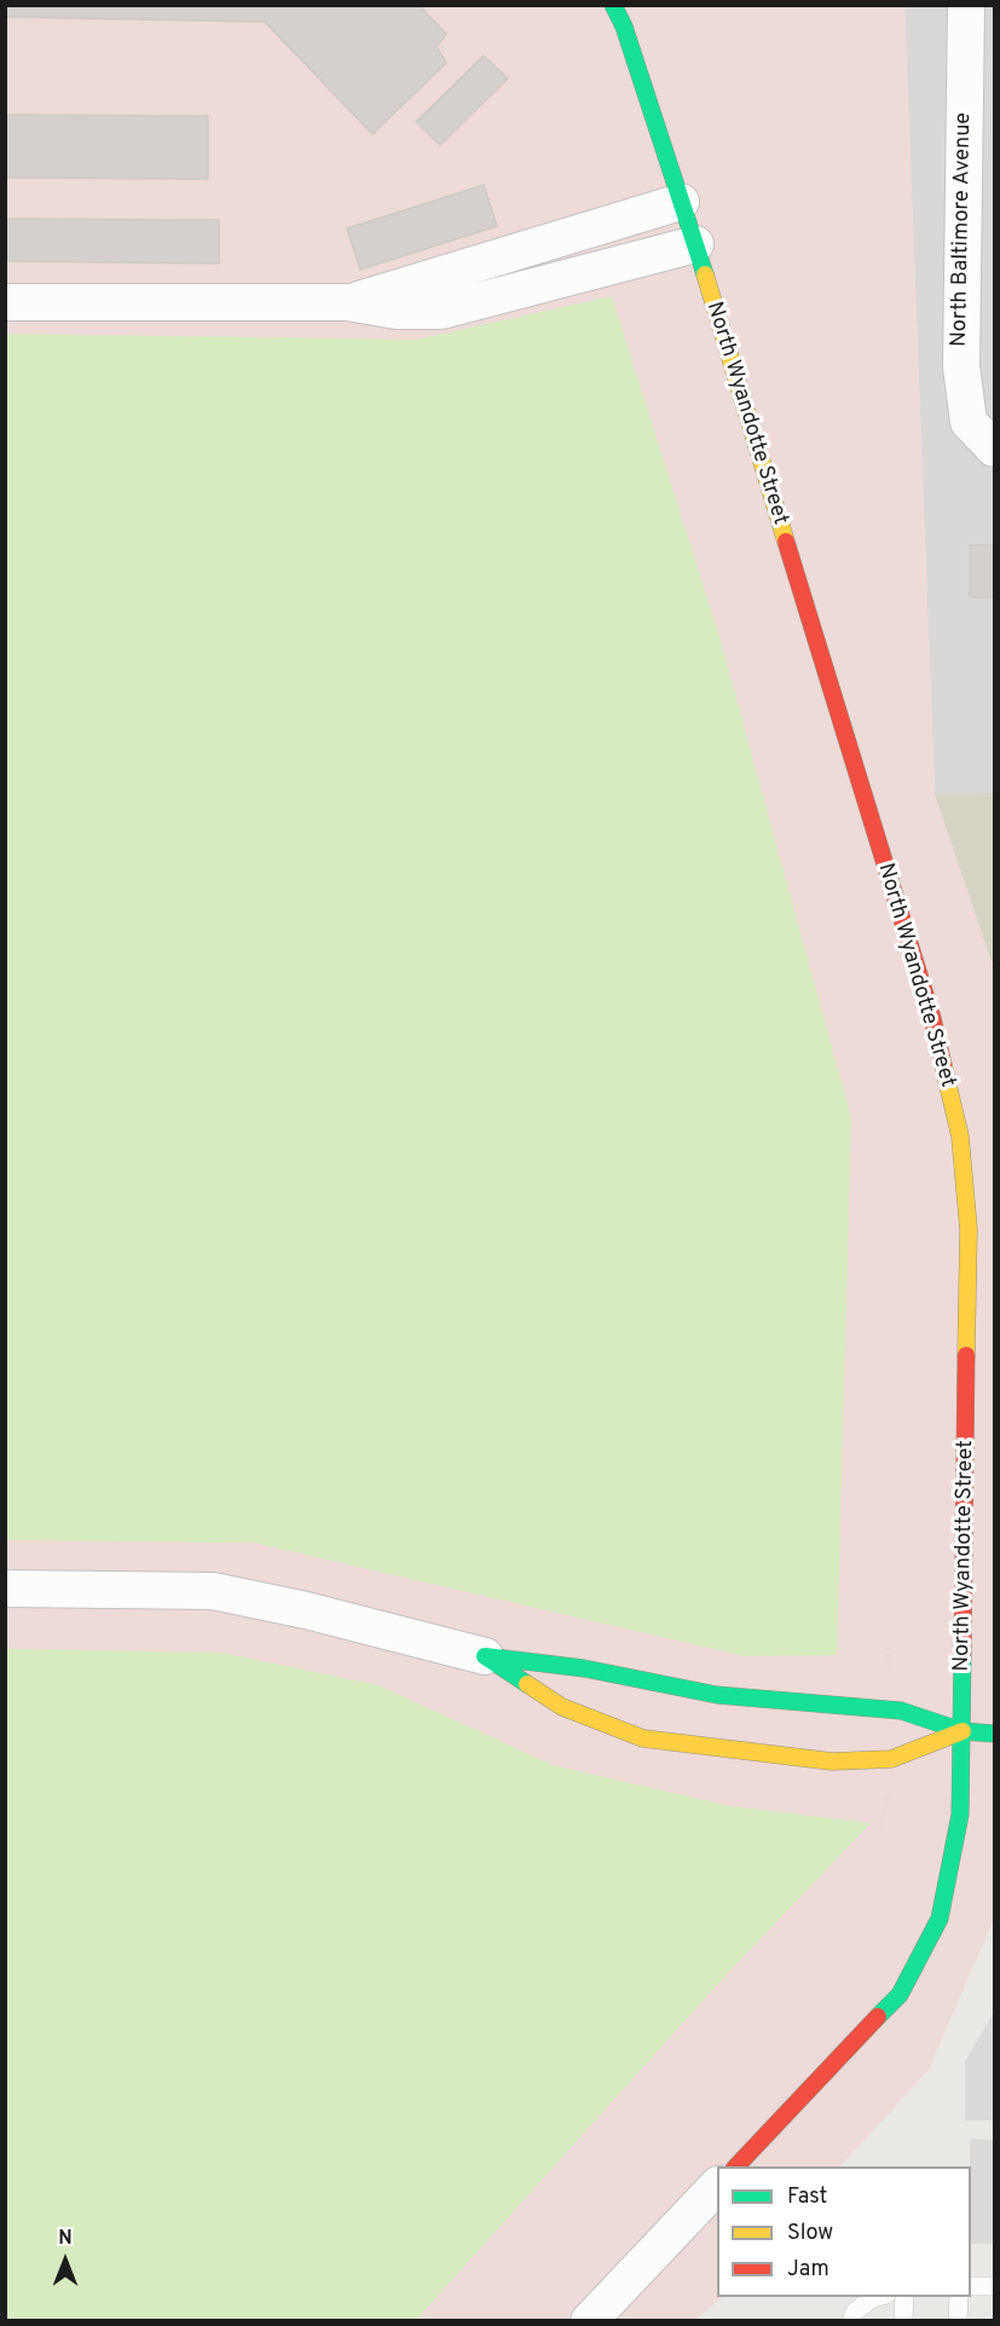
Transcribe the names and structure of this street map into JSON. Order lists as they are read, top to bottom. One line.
{"streets":{"street":["North Baltimore Avenue","North Wyandotte Street"]},"legend":["Fast","Slow","Jam"],"north":"top"}
